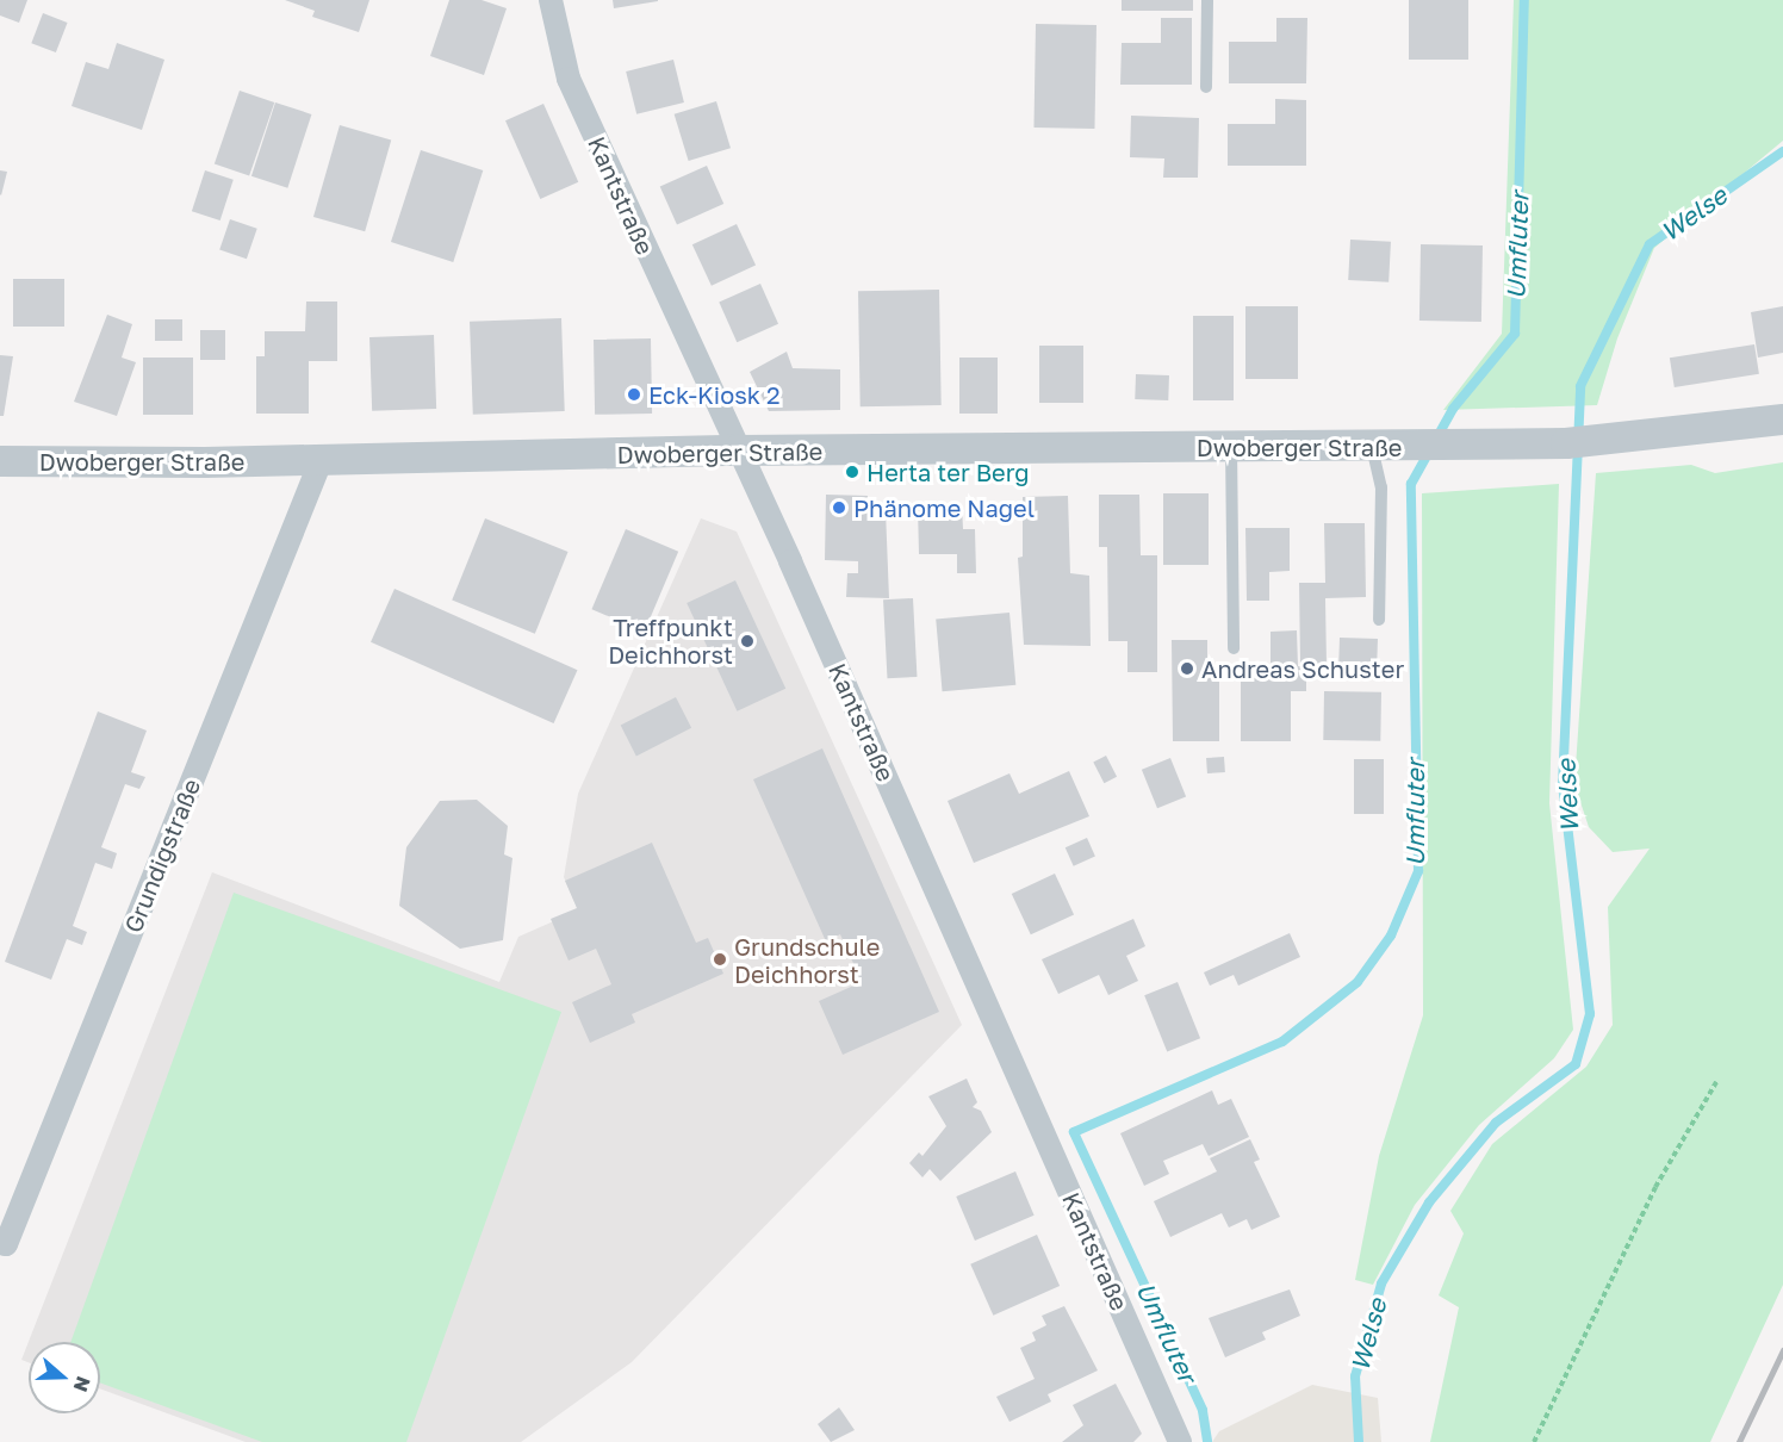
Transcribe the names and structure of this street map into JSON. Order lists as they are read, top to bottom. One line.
{"streets":{"street":["Kantstraße","Dwoberger Straße","Grundigstraße"]},"crossings":[["Kantstraße","Dwoberger Straße"],["Dwoberger Straße","Grundigstraße"]],"water":["Welse","Umfluter"],"places":["Eck-Kiosk 2","Herta ter Berg","Phänome Nagel","Treffpunkt Deichhorst","Andreas Schuster","Grundschule Deichhorst"],"north":"right"}
